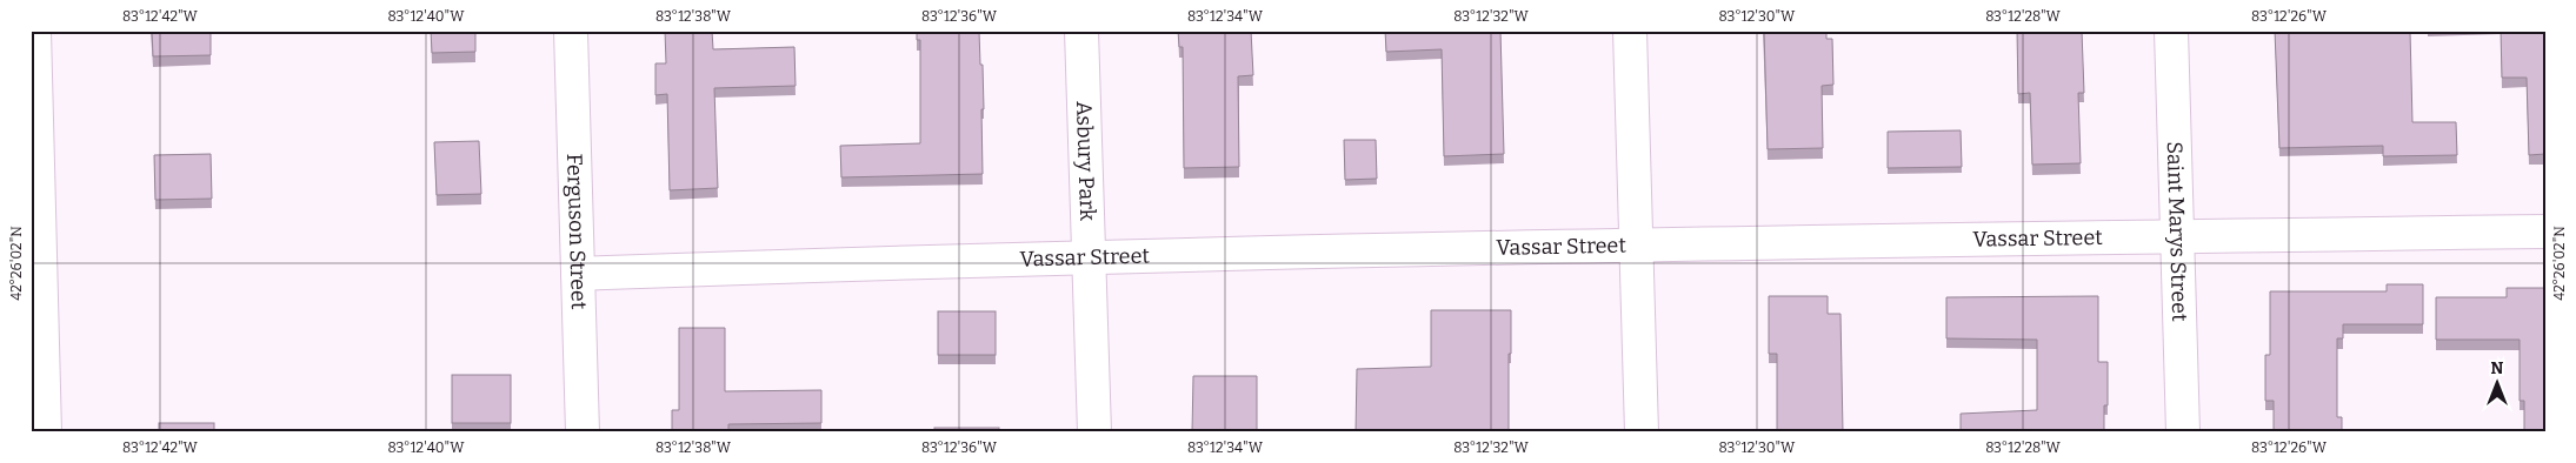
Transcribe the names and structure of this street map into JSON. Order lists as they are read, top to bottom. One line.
{"streets":{"street":["Asbury Park","Ferguson Street","Saint Marys Street","Vassar Street"]},"crossings":[["Asbury Park","Vassar Street"],["Ferguson Street","Vassar Street"],["Saint Marys Street","Vassar Street"]],"north":"top","coordinates":["83°12'42\"W","83°12'40\"W","83°12'38\"W","83°12'36\"W","83°12'34\"W","83°12'32\"W","83°12'30\"W","83°12'28\"W","83°12'26\"W","42°26'02\"N"]}
